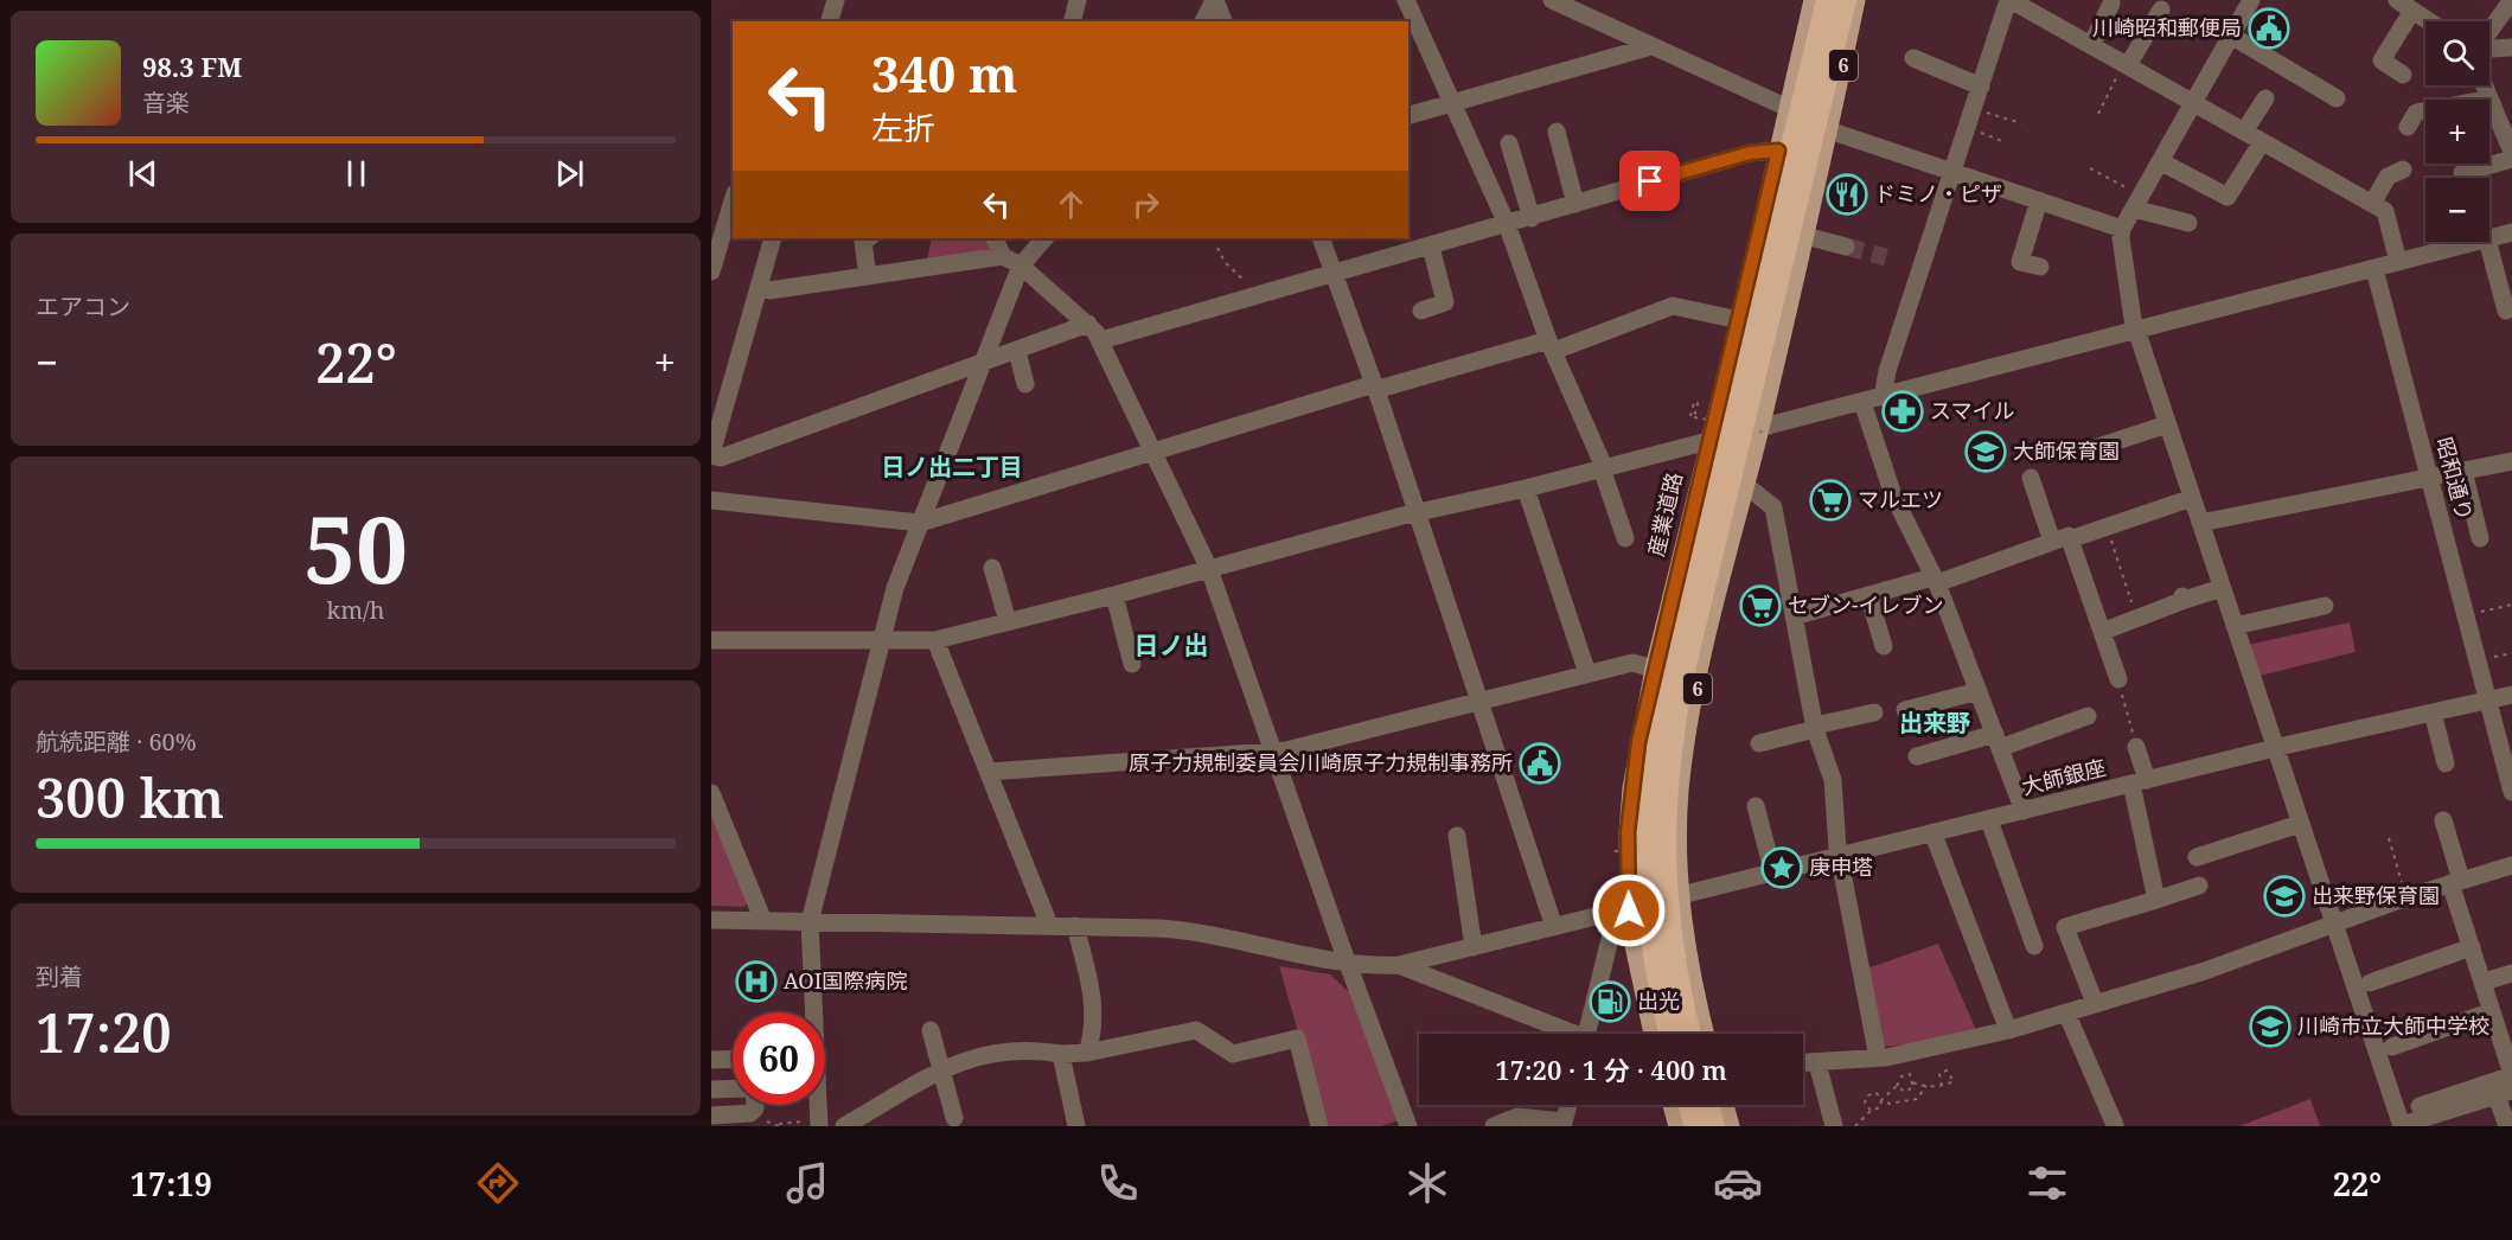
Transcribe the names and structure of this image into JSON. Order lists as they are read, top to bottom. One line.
{"streets":{"main road":["6","産業道路"],"street":["昭和通り","大師銀座"]},"crossings":[["6","大師銀座"],["昭和通り","大師銀座"],["産業道路","大師銀座"]],"districts":["日ノ出二丁目","日ノ出","出来野"],"places":{"public building":["川崎昭和郵便局","原子力規制委員会川崎原子力規制事務所"],"restaurant":["ドミノ・ピザ"],"pharmacy":["スマイル"],"school or university":["大師保育園","出来野保育園","川崎市立大師中学校"],"supermarket":["マルエツ","セブン-イレブン"],"place":["庚申塔"],"hospital":["AOI国際病院"],"fuel station":["出光"]},"page":{"map_buttons":["+","−"],"turn":["340 m","左折"],"song":["98.3 FM","音楽"],"tile":["エアコン",["50","km/h"],["航続距離 · 60%","300 km"],["到着","17:20"]],"heat":["−","22°","+"],"limit":"60","trip":"17:20 · 1 分 · 400 m","tabs":["17:19","22°"]}}
